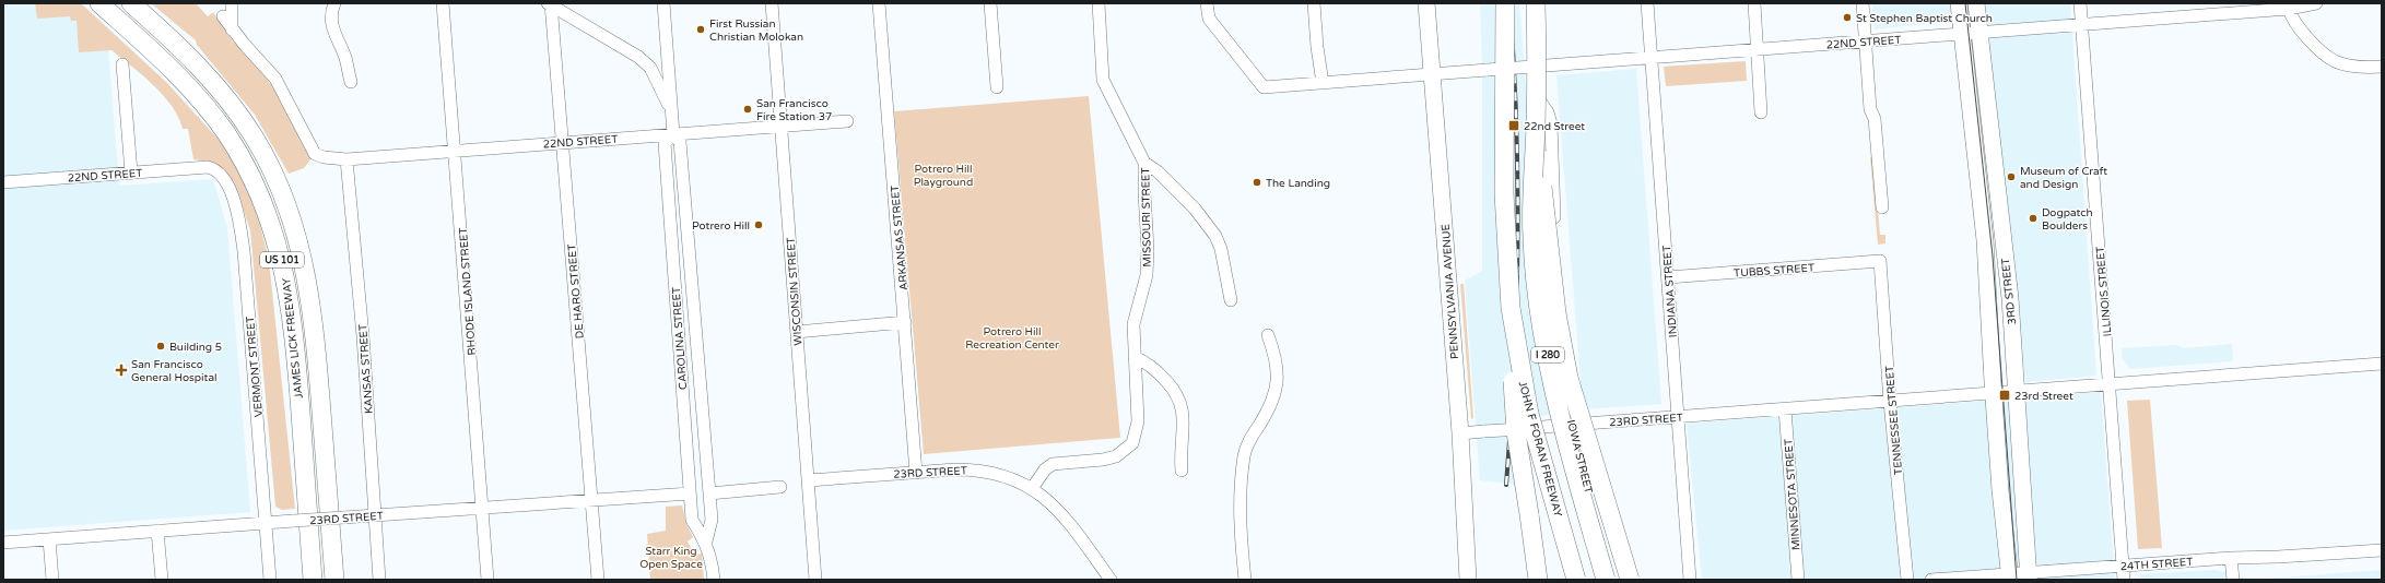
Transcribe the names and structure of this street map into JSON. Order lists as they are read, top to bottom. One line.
{"streets":{"highway":["US 101","JAMES LICK FREEWAY","I 280","JOHN F FORAN FREEWAY"],"main road":["PENNSYLVANIA AVENUE","3RD STREET"],"street":["22ND STREET","MISSOURI STREET","ARKANSAS STREET","TUBBS STREET","RHODE ISLAND STREET","DE HARO STREET","WISCONSIN STREET","INDIANA STREET","ILLINOIS STREET","CAROLINA STREET","VERMONT STREET","KANSAS STREET","23RD STREET","TENNESSEE STREET","IOWA STREET","MINNESOTA STREET","24TH STREET"]},"crossings":[["22ND STREET","RHODE ISLAND STREET"],["22ND STREET","DE HARO STREET"],["22ND STREET","WISCONSIN STREET"],["22ND STREET","PENNSYLVANIA AVENUE"],["22ND STREET","INDIANA STREET"],["22ND STREET","3RD STREET"],["22ND STREET","ILLINOIS STREET"],["22ND STREET","CAROLINA STREET"],["22ND STREET","VERMONT STREET"],["22ND STREET","KANSAS STREET"],["22ND STREET","IOWA STREET"],["MISSOURI STREET","23RD STREET"],["ARKANSAS STREET","23RD STREET"],["TUBBS STREET","INDIANA STREET"],["TUBBS STREET","TENNESSEE STREET"],["RHODE ISLAND STREET","23RD STREET"],["DE HARO STREET","23RD STREET"],["WISCONSIN STREET","23RD STREET"],["PENNSYLVANIA AVENUE","23RD STREET"],["INDIANA STREET","23RD STREET"],["3RD STREET","23RD STREET"],["3RD STREET","24TH STREET"],["ILLINOIS STREET","23RD STREET"],["ILLINOIS STREET","24TH STREET"],["CAROLINA STREET","23RD STREET"],["VERMONT STREET","23RD STREET"],["KANSAS STREET","23RD STREET"],["23RD STREET","TENNESSEE STREET"],["23RD STREET","IOWA STREET"],["23RD STREET","MINNESOTA STREET"]],"parks":["Potrero Hill Playground","Potrero Hill Recreation Center","Starr King Open Space"],"places":{"other":["St Stephen Baptist Church","First Russian Christian Molokan","San Francisco Fire Station 37","Museum of Craft and Design","The Landing","Dogpatch Boulders","Potrero Hill","Building 5"],"transit":["22nd Street","23rd Street"],"health":["San Francisco General Hospital"]}}
